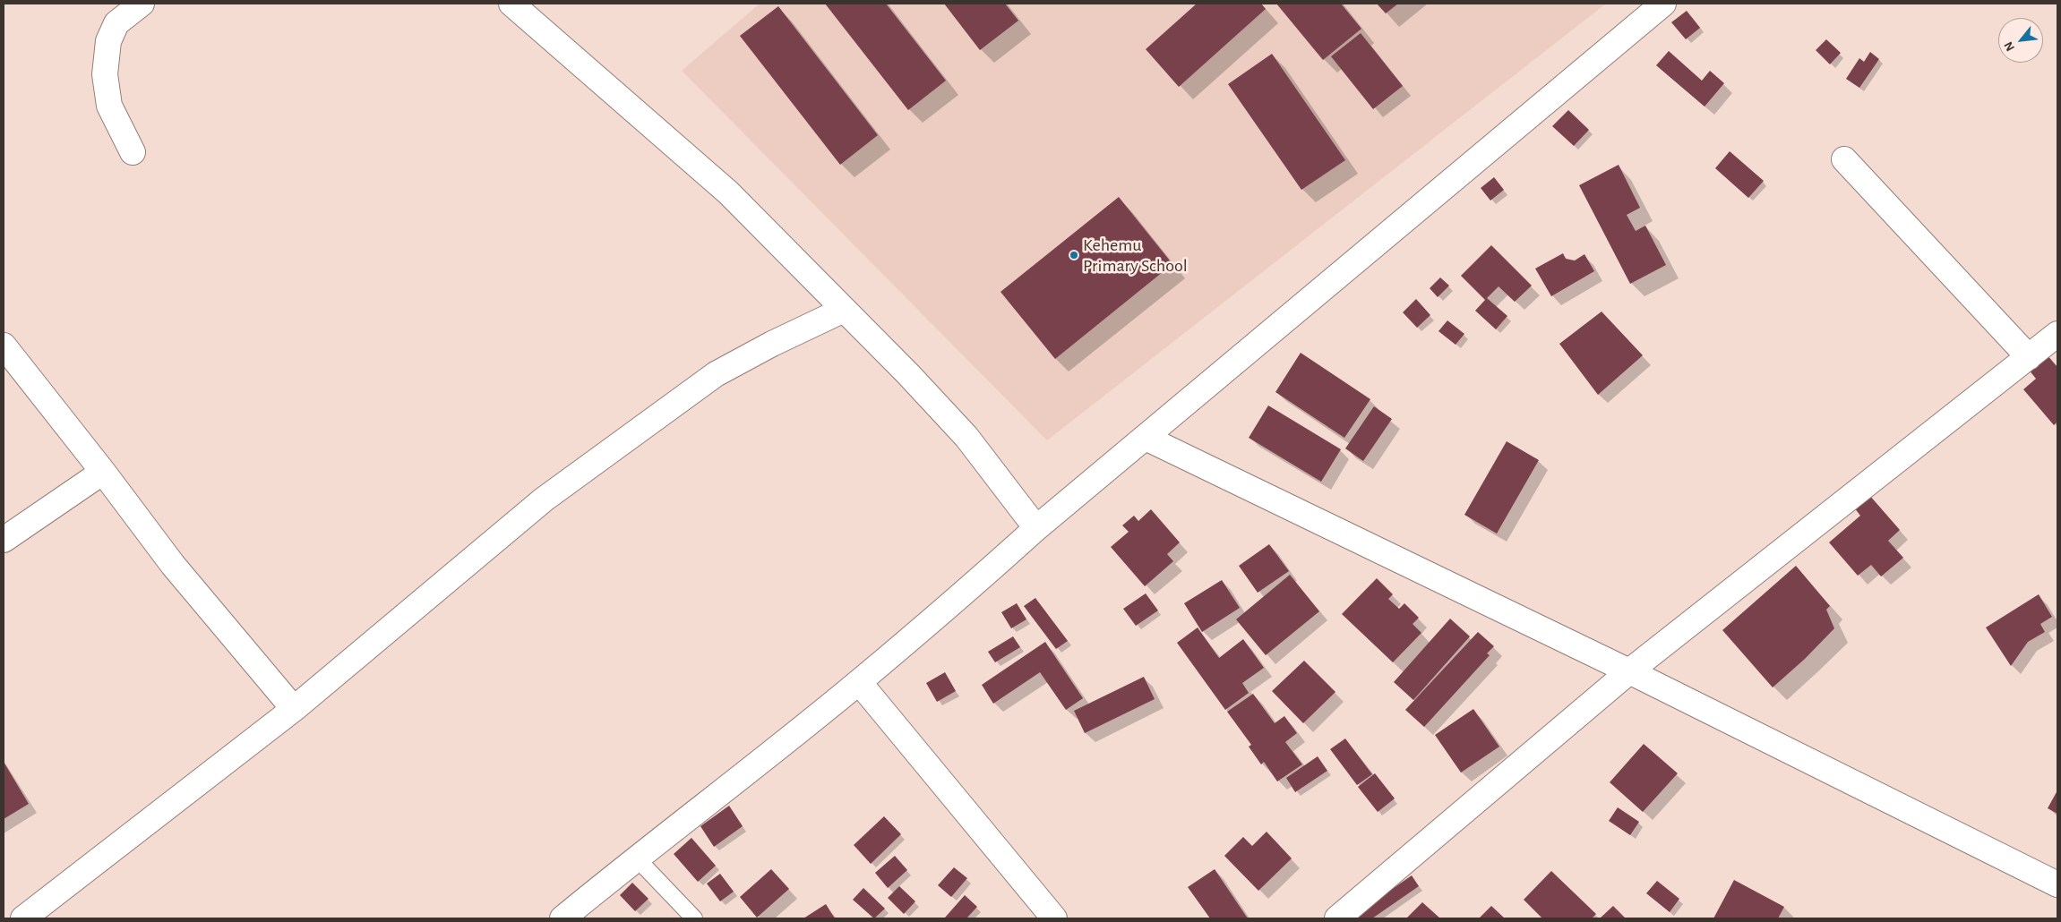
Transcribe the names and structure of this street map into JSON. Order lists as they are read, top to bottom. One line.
{"places":["Kehemu Primary School"],"north":"bottom left"}
